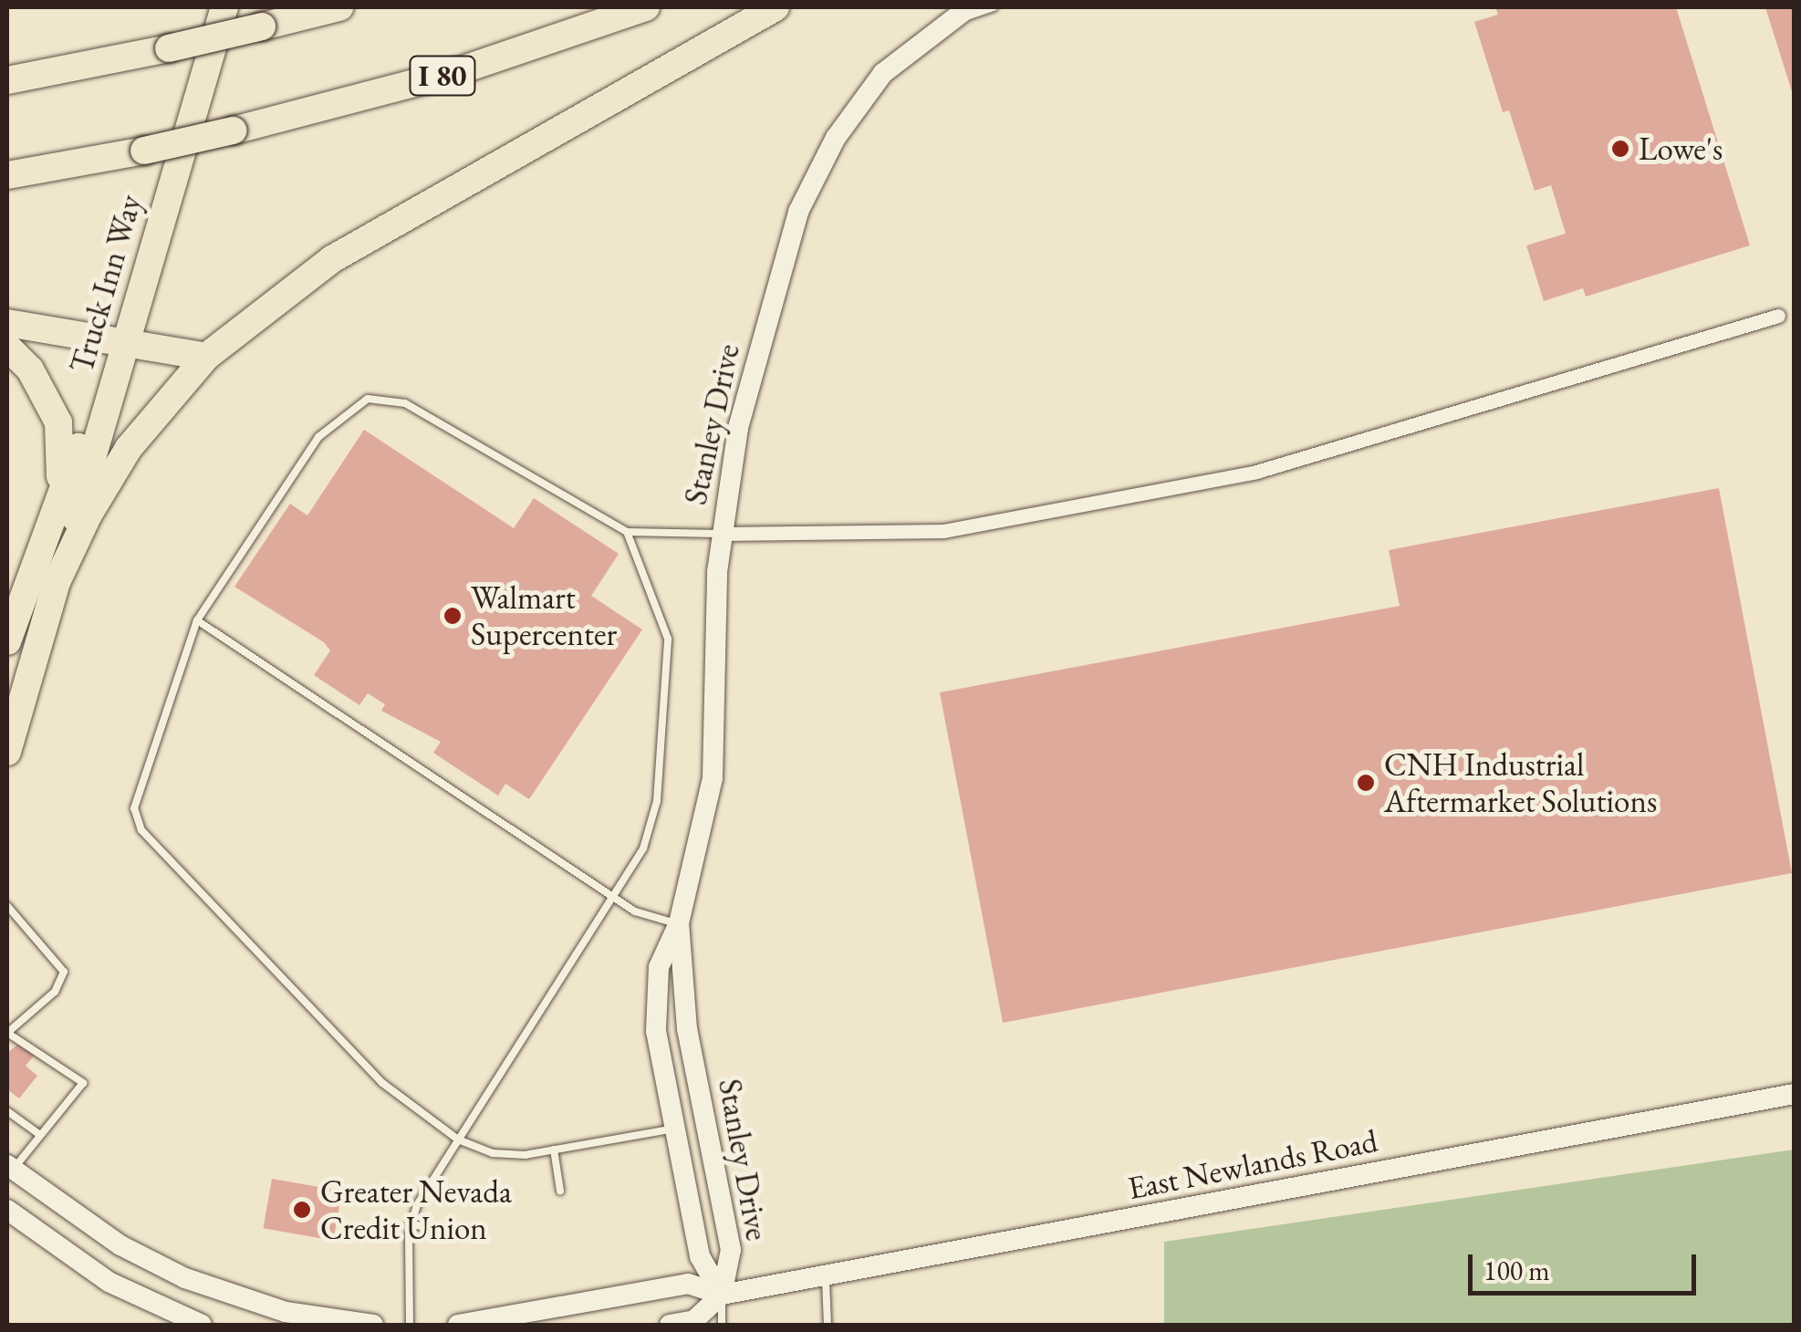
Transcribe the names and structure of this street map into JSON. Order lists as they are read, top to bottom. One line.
{"streets":{"highway":["I 80","Truck Inn Way"],"street":["Stanley Drive","East Newlands Road"]},"crossings":[["Stanley Drive","East Newlands Road"]],"places":["Lowe's","Walmart Supercenter","CNH Industrial Aftermarket Solutions","Greater Nevada Credit Union"],"scale_bar":"100 m"}
